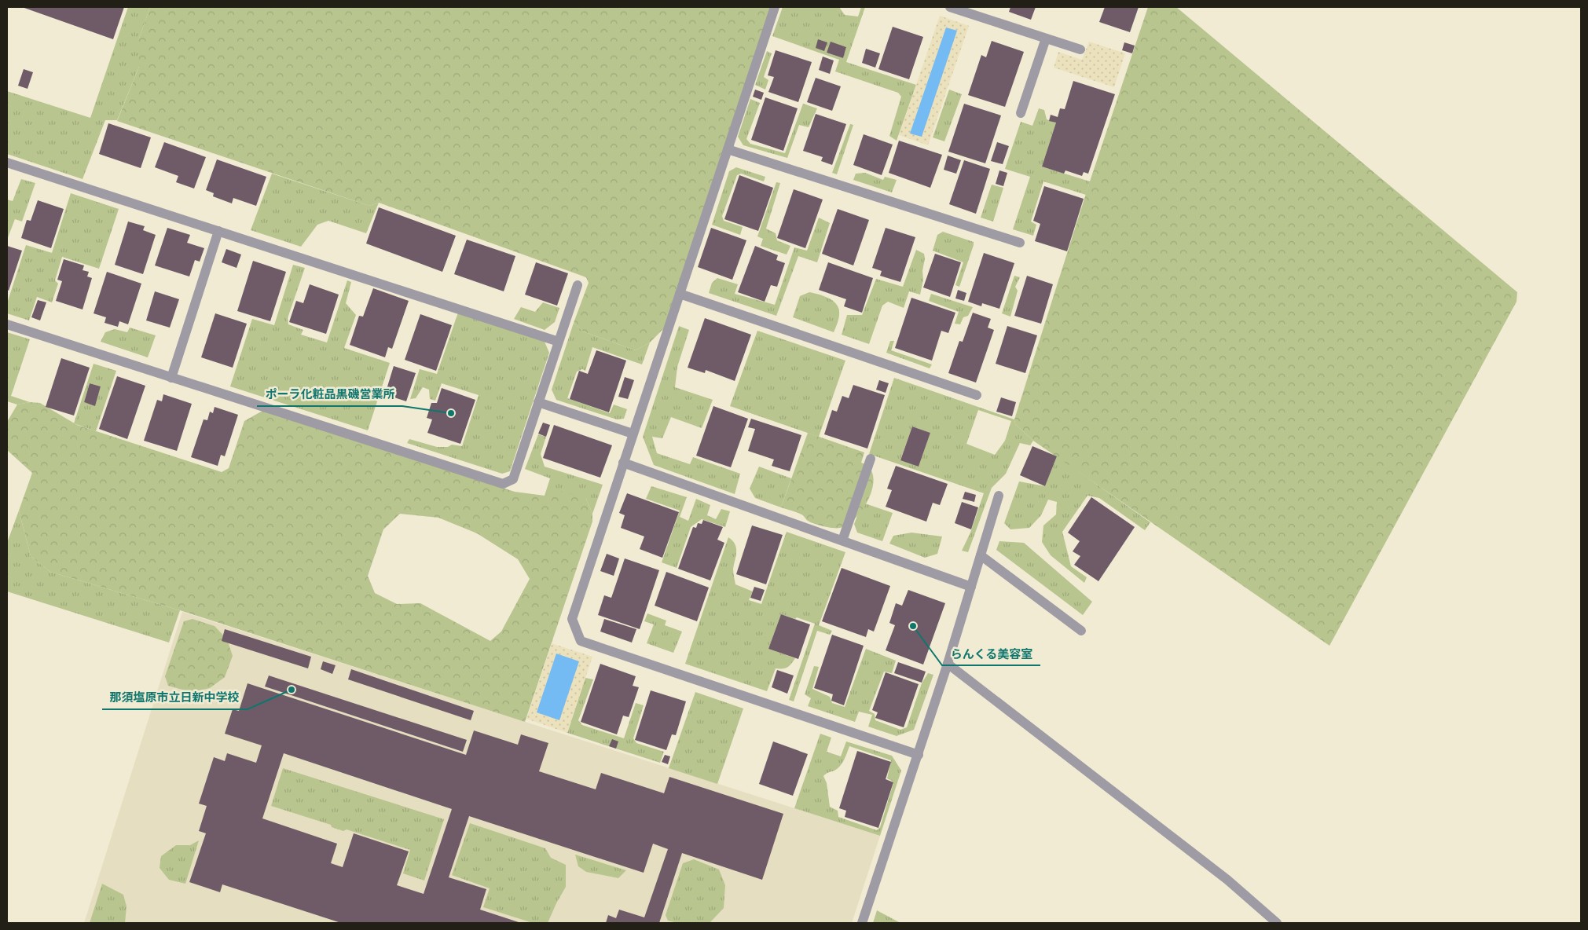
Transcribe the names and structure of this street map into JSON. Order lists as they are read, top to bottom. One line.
{"places":["ポーラ化粧品黒磯営業所","らんくる美容室","那須塩原市立日新中学校"]}
